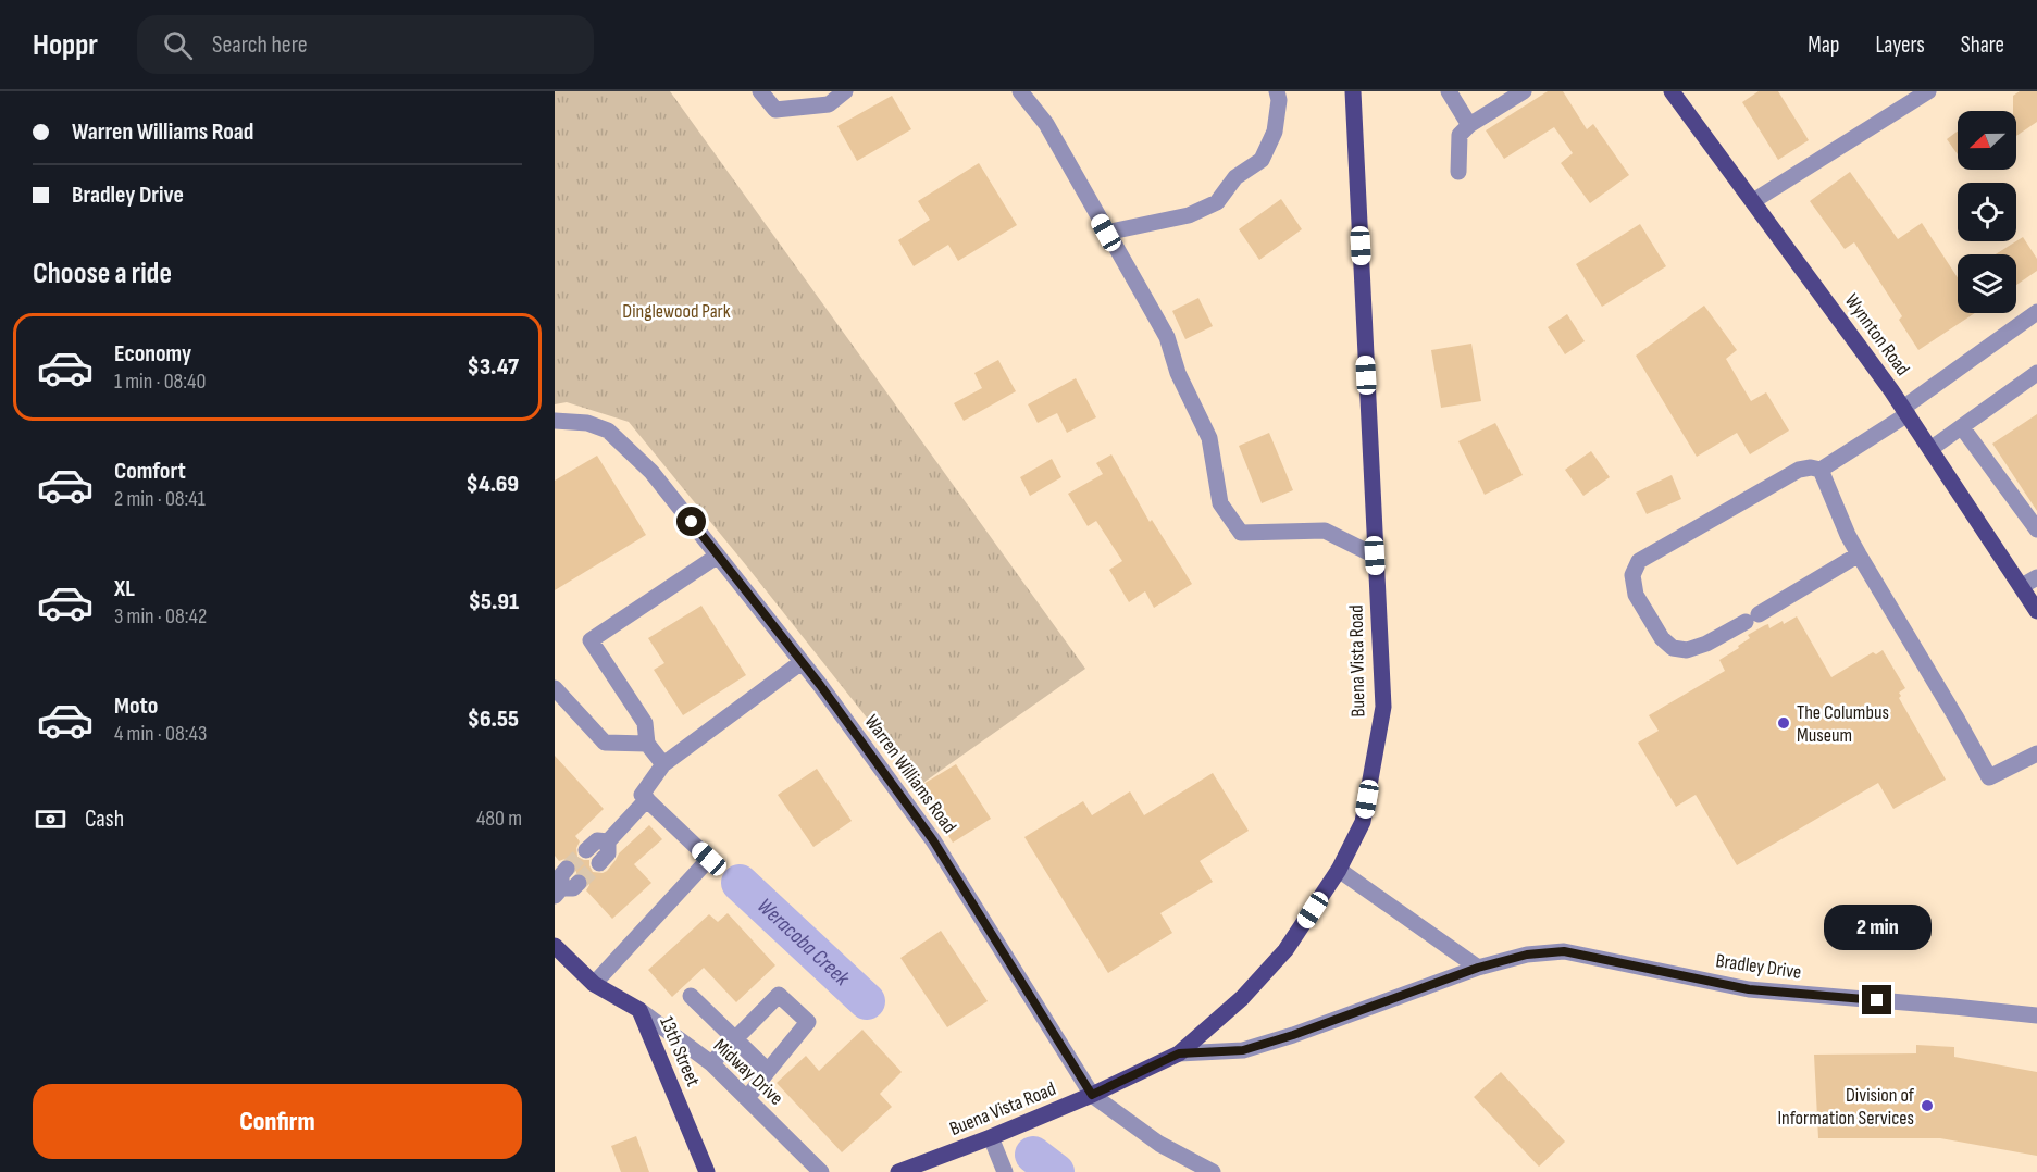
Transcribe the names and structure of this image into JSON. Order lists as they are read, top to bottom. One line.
{"streets":{"main road":["Wynnton Road","Buena Vista Road","13th Street"],"street":["Warren Williams Road","Bradley Drive","Midway Drive"]},"crossings":[["Buena Vista Road","Warren Williams Road"],["Buena Vista Road","Bradley Drive"],["13th Street","Midway Drive"]],"water":["Weracoba Creek"],"parks":["Dinglewood Park"],"places":["The Columbus Museum","Division of Information Services"],"north":"left","page":{"header":"Hoppr","search":"Search here","nav":["Map","Layers","Share"],"banner":["Warren Williams Road","Bradley Drive"],"heading":"Choose a ride","list":[{"name":"Economy","note":"1 min · 08:40","value":"$3.47"},{"name":"Comfort","note":"2 min · 08:41","value":"$4.69"},{"name":"XL","note":"3 min · 08:42","value":"$5.91"},{"name":"Moto","note":"4 min · 08:43","value":"$6.55"}],"pay":["Cash","480 m"],"bubble":"2 min","buttons":"Confirm"}}
